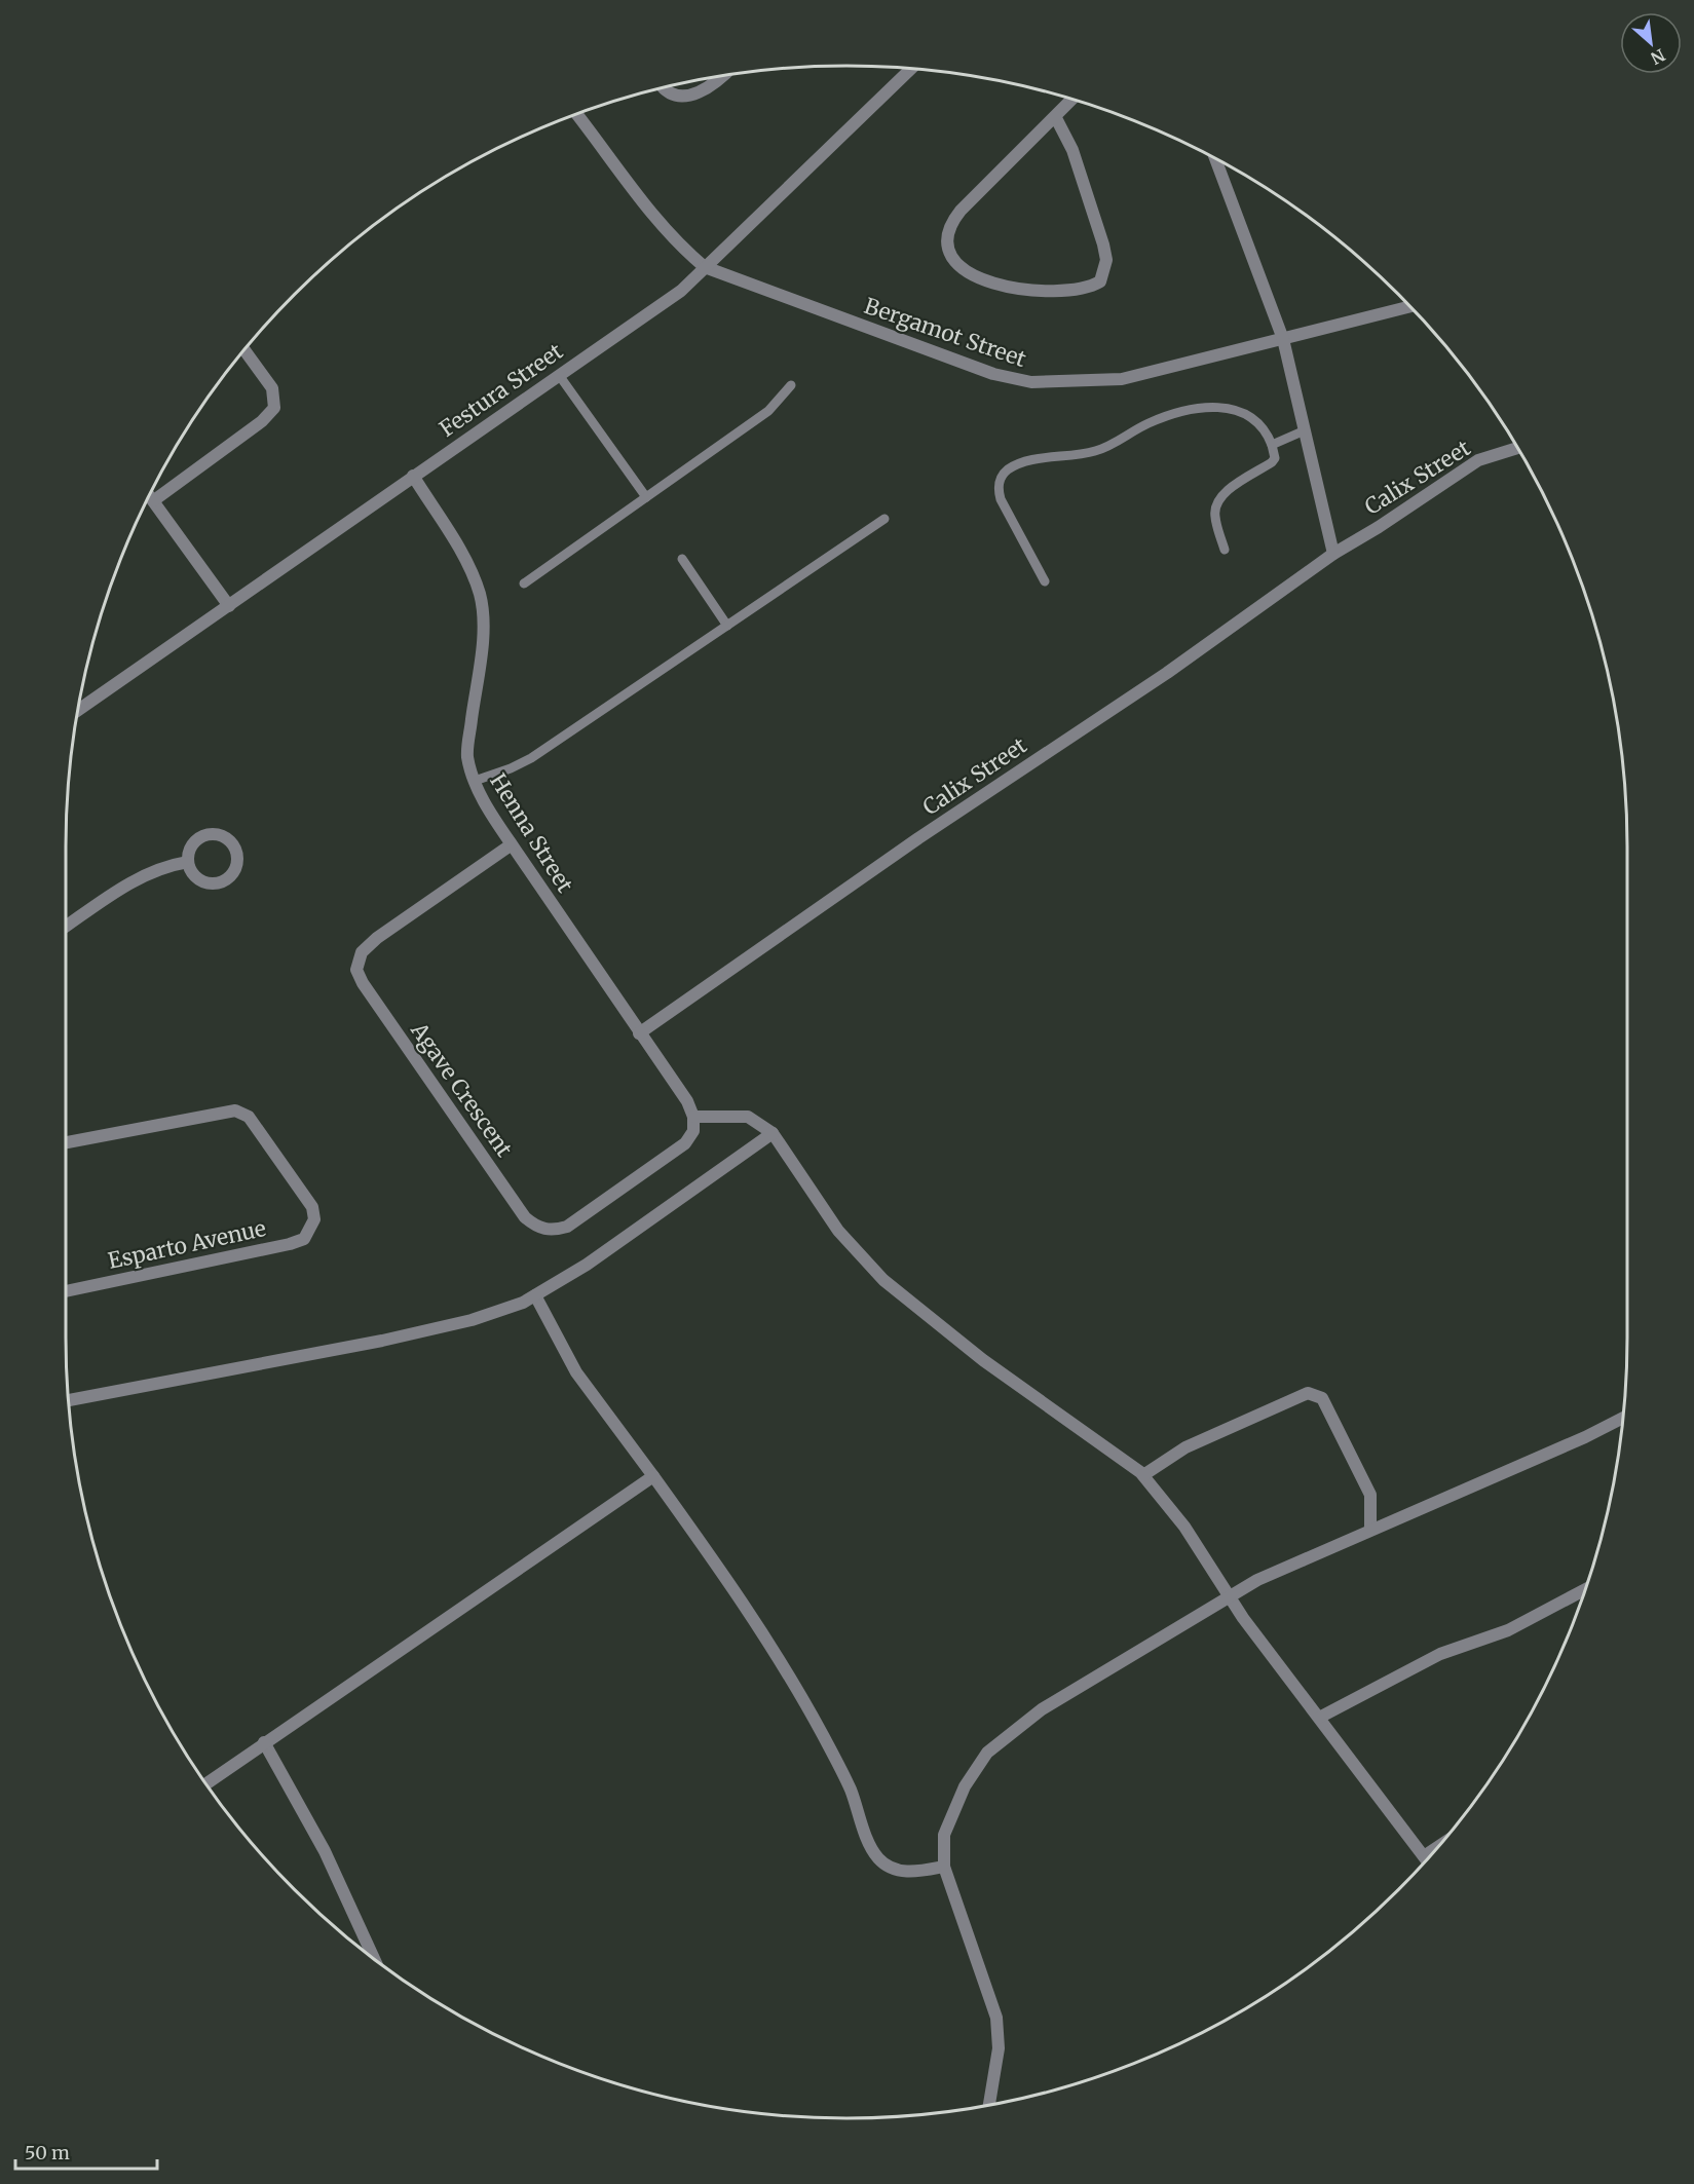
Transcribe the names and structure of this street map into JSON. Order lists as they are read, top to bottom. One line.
{"streets":{"street":["Bergamot Street","Festura Street","Calix Street","Henna Street","Agave Crescent","Esparto Avenue"]},"crossings":[["Bergamot Street","Festura Street"],["Festura Street","Henna Street"],["Calix Street","Henna Street"],["Henna Street","Agave Crescent"]],"scale_bar":"50 m","north":"bottom right"}
